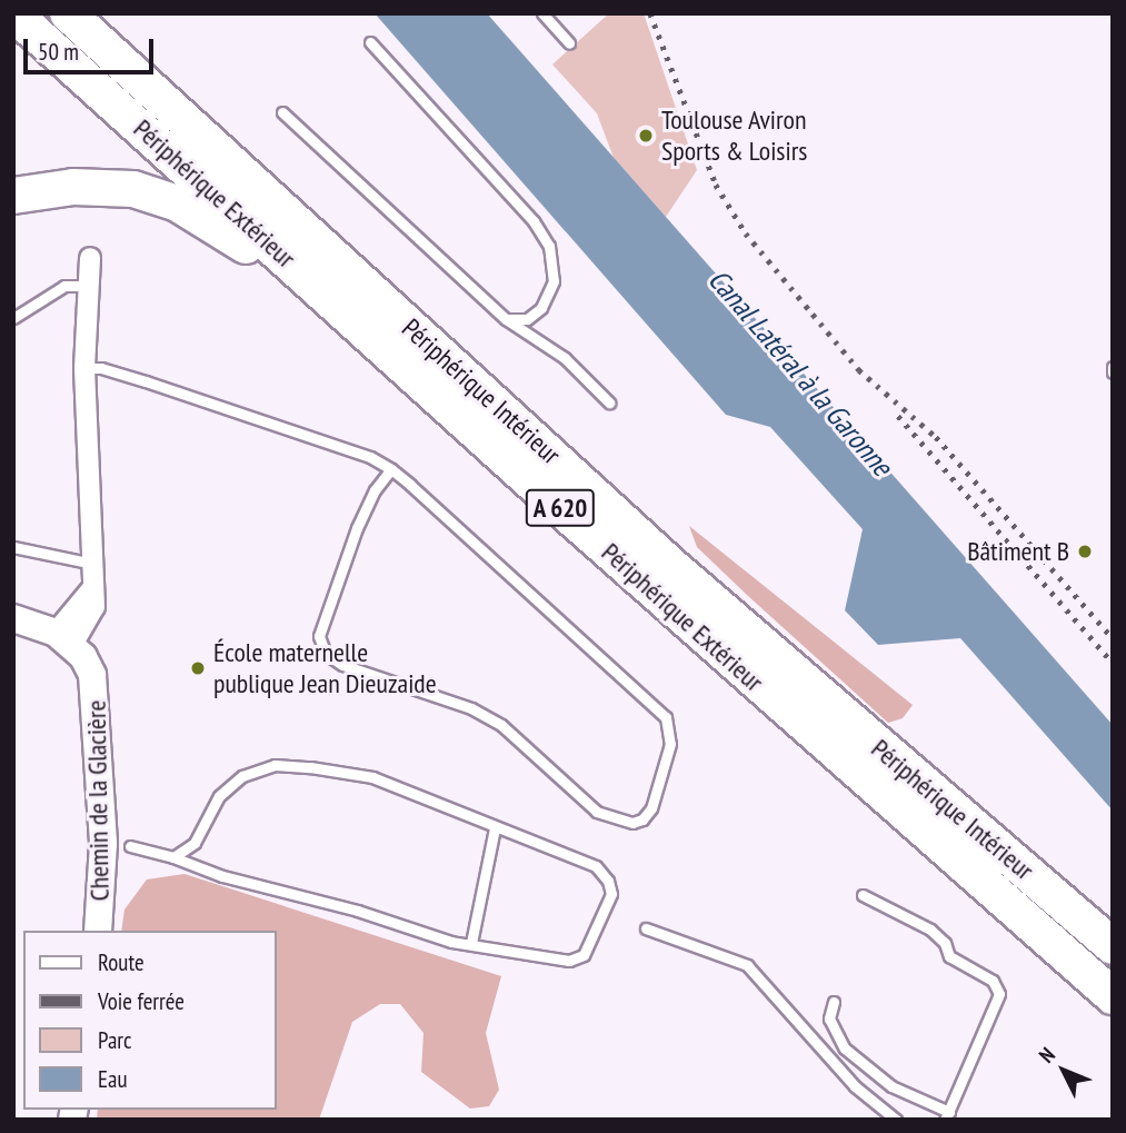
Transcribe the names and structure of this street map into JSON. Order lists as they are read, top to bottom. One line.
{"streets":{"highway":["Périphérique Extérieur","Périphérique Intérieur","A 620"],"street":["Chemin de la Glacière"]},"water":["Canal Latéral à la Garonne"],"places":["Toulouse Aviron Sports & Loisirs","Bâtiment B","École maternelle publique Jean Dieuzaide"],"legend":["Route","Voie ferrée","Parc","Eau"],"scale_bar":"50 m","north":"top left"}
